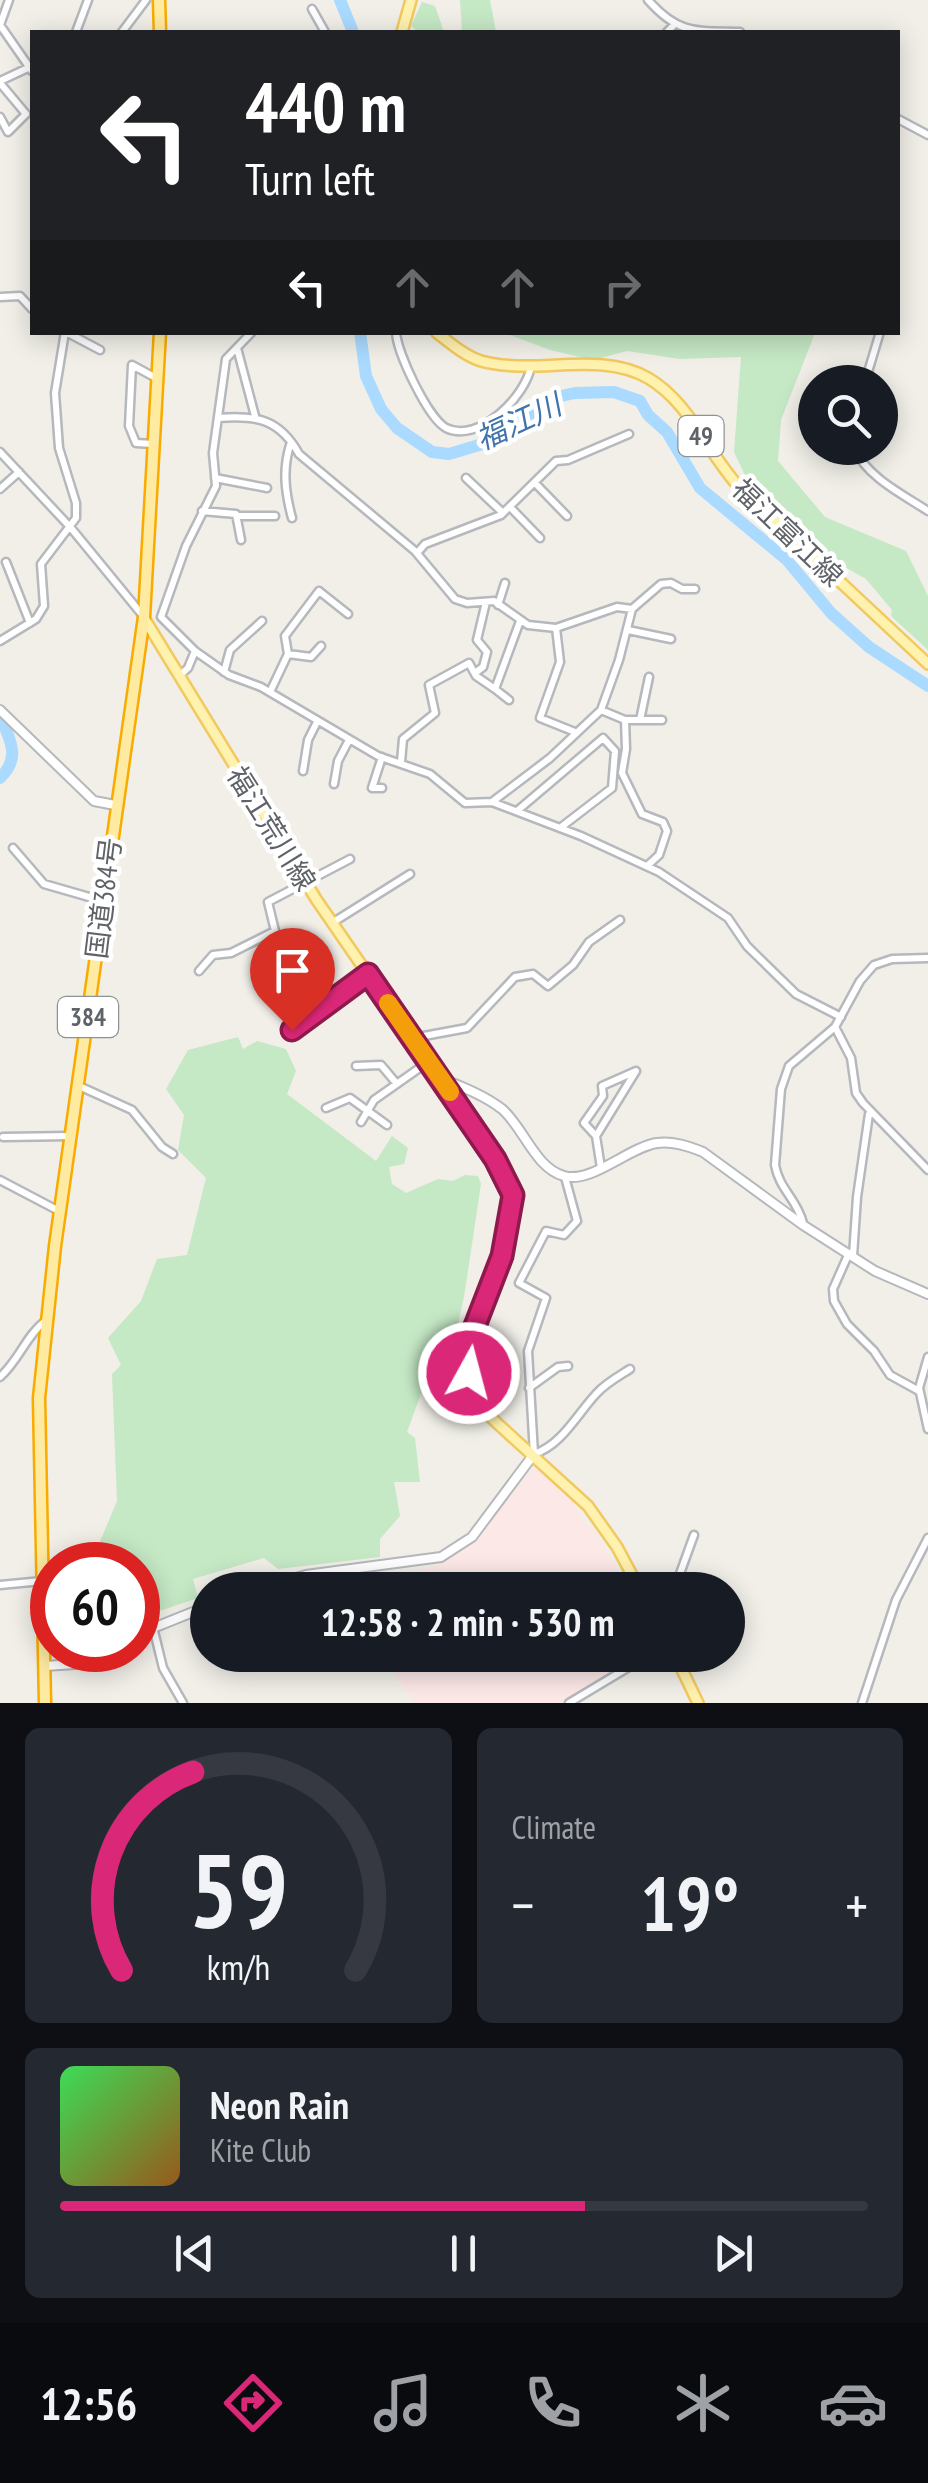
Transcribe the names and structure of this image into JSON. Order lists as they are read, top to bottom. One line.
{"streets":{"highway":["国道384号","384"],"main road":["49","福江富江線","福江荒川線"]},"crossings":[["福江荒川線","国道384号"]],"water":["福江川"],"page":{"turn":["440 m","Turn left"],"limit":"60","trip":"12:58 · 2 min · 530 m","tile":"Climate","heat":["−","19°","+"],"song":["Neon Rain","Kite Club"],"tabs":"12:56","gauge":["59","km/h"]}}
